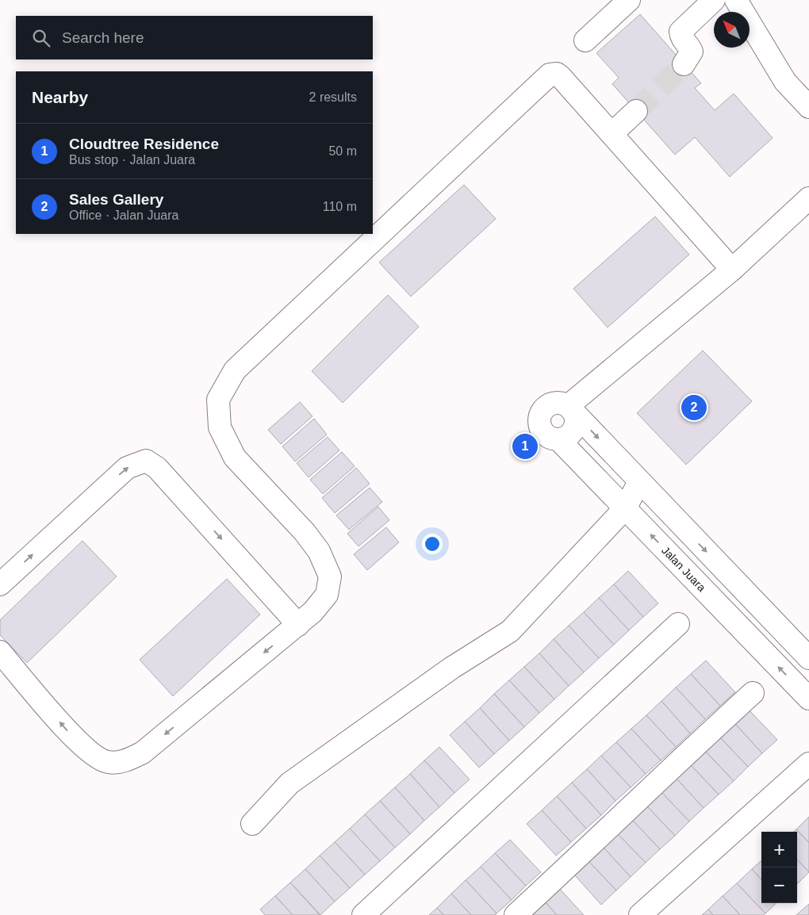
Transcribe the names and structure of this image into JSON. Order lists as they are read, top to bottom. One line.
{"streets":{"street":["Jalan Juara"]},"north":"top left","page":{"search":"Search here","heading":["Nearby","2 results"],"list":[{"mark":"1","name":"Cloudtree Residence","note":"Bus stop · Jalan Juara","value":"50 m"},{"mark":"2","name":"Sales Gallery","note":"Office · Jalan Juara","value":"110 m"}],"pins":["2","1"],"map_buttons":["+","−"]}}
